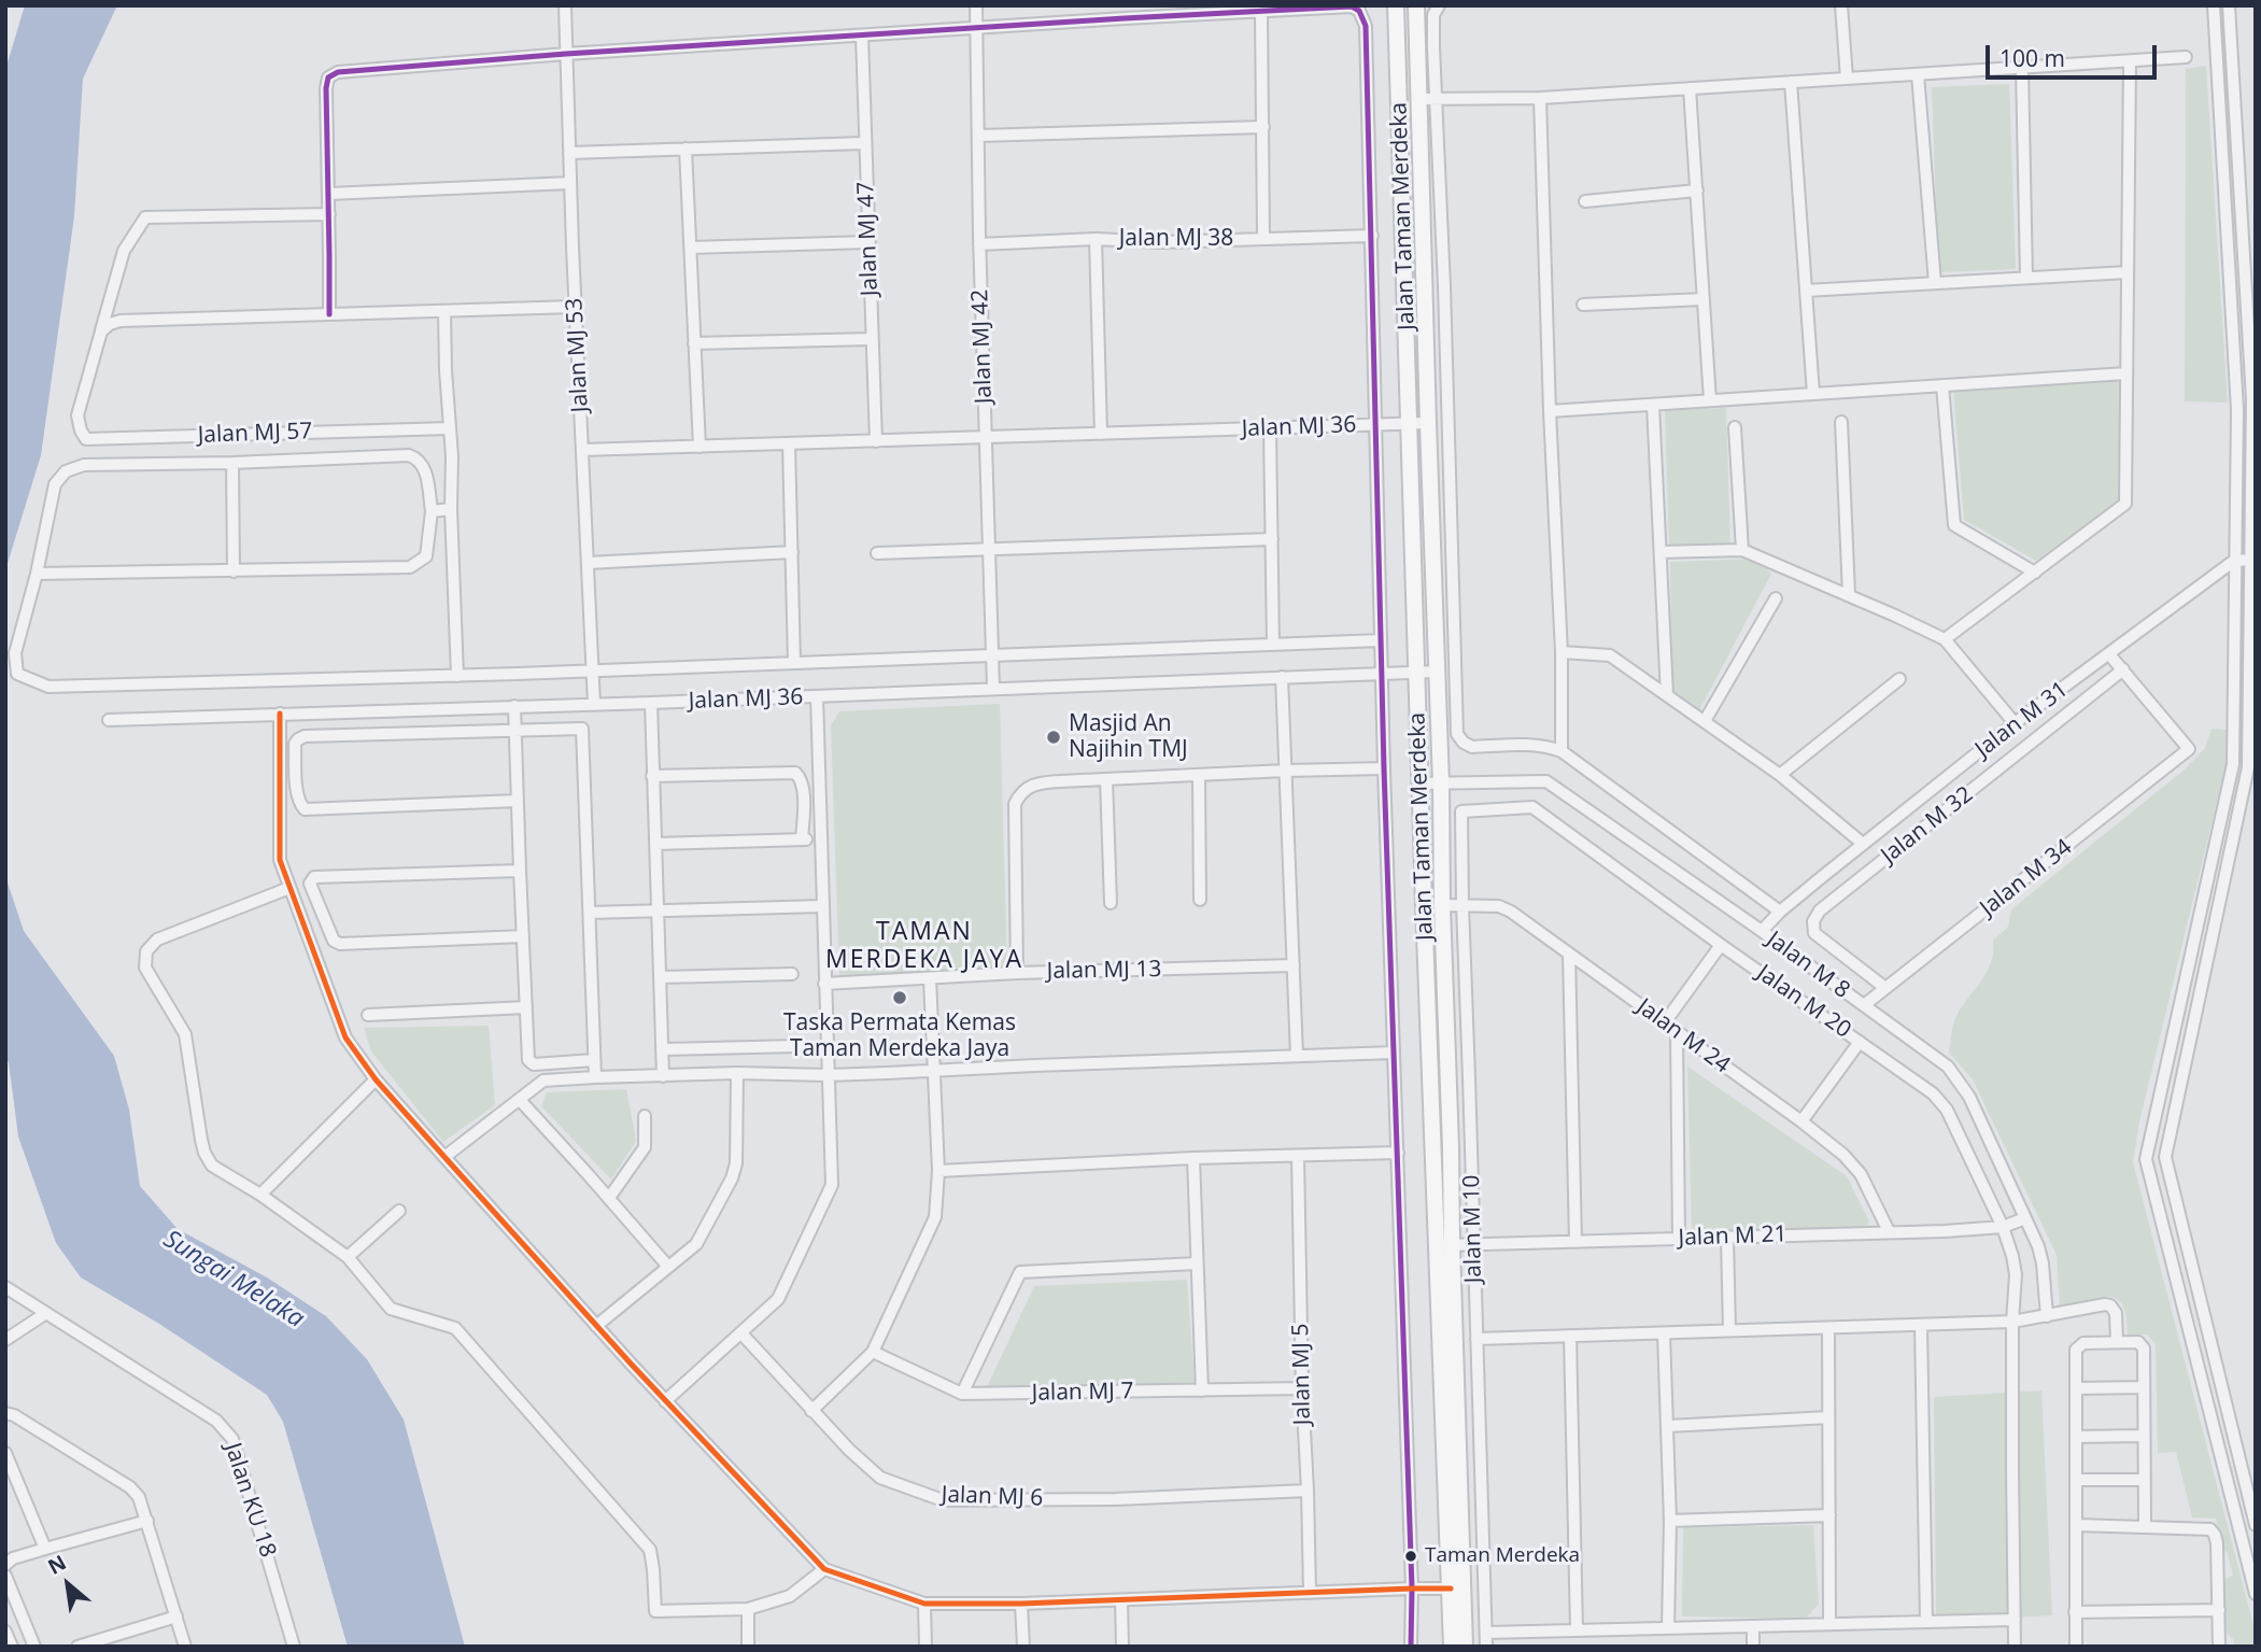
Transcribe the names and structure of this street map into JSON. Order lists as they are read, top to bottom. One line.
{"streets":{"main road":["Jalan Taman Merdeka"],"street":["Jalan MJ 47","Jalan MJ 38","Jalan MJ 42","Jalan MJ 53","Jalan MJ 36","Jalan MJ 57","Jalan M 31","Jalan M 32","Jalan M 34","Jalan M 8","Jalan MJ 13","Jalan M 20","Jalan M 24","Jalan M 10","Jalan M 21","Jalan MJ 5","Jalan MJ 7","Jalan MJ 6","Jalan KU 18"]},"crossings":[["Jalan Taman Merdeka","Jalan MJ 36"],["Jalan Taman Merdeka","Jalan M 8"],["Jalan Taman Merdeka","Jalan M 21"],["Jalan MJ 47","Jalan MJ 36"],["Jalan MJ 38","Jalan MJ 42"],["Jalan MJ 42","Jalan MJ 36"],["Jalan MJ 53","Jalan MJ 36"],["Jalan M 31","Jalan M 8"],["Jalan M 32","Jalan M 34"],["Jalan M 34","Jalan M 8"],["Jalan M 8","Jalan M 21"],["Jalan M 20","Jalan M 10"],["Jalan M 20","Jalan M 21"],["Jalan M 24","Jalan M 10"],["Jalan M 24","Jalan M 21"],["Jalan M 10","Jalan M 21"],["Jalan MJ 5","Jalan MJ 7"],["Jalan MJ 5","Jalan MJ 6"]],"districts":["TAMAN MERDEKA JAYA"],"water":["Sungai Melaka"],"places":["Masjid An Najihin TMJ","Taska Permata Kemas Taman Merdeka Jaya","Taman Merdeka"],"scale_bar":"100 m","north":"top left"}
